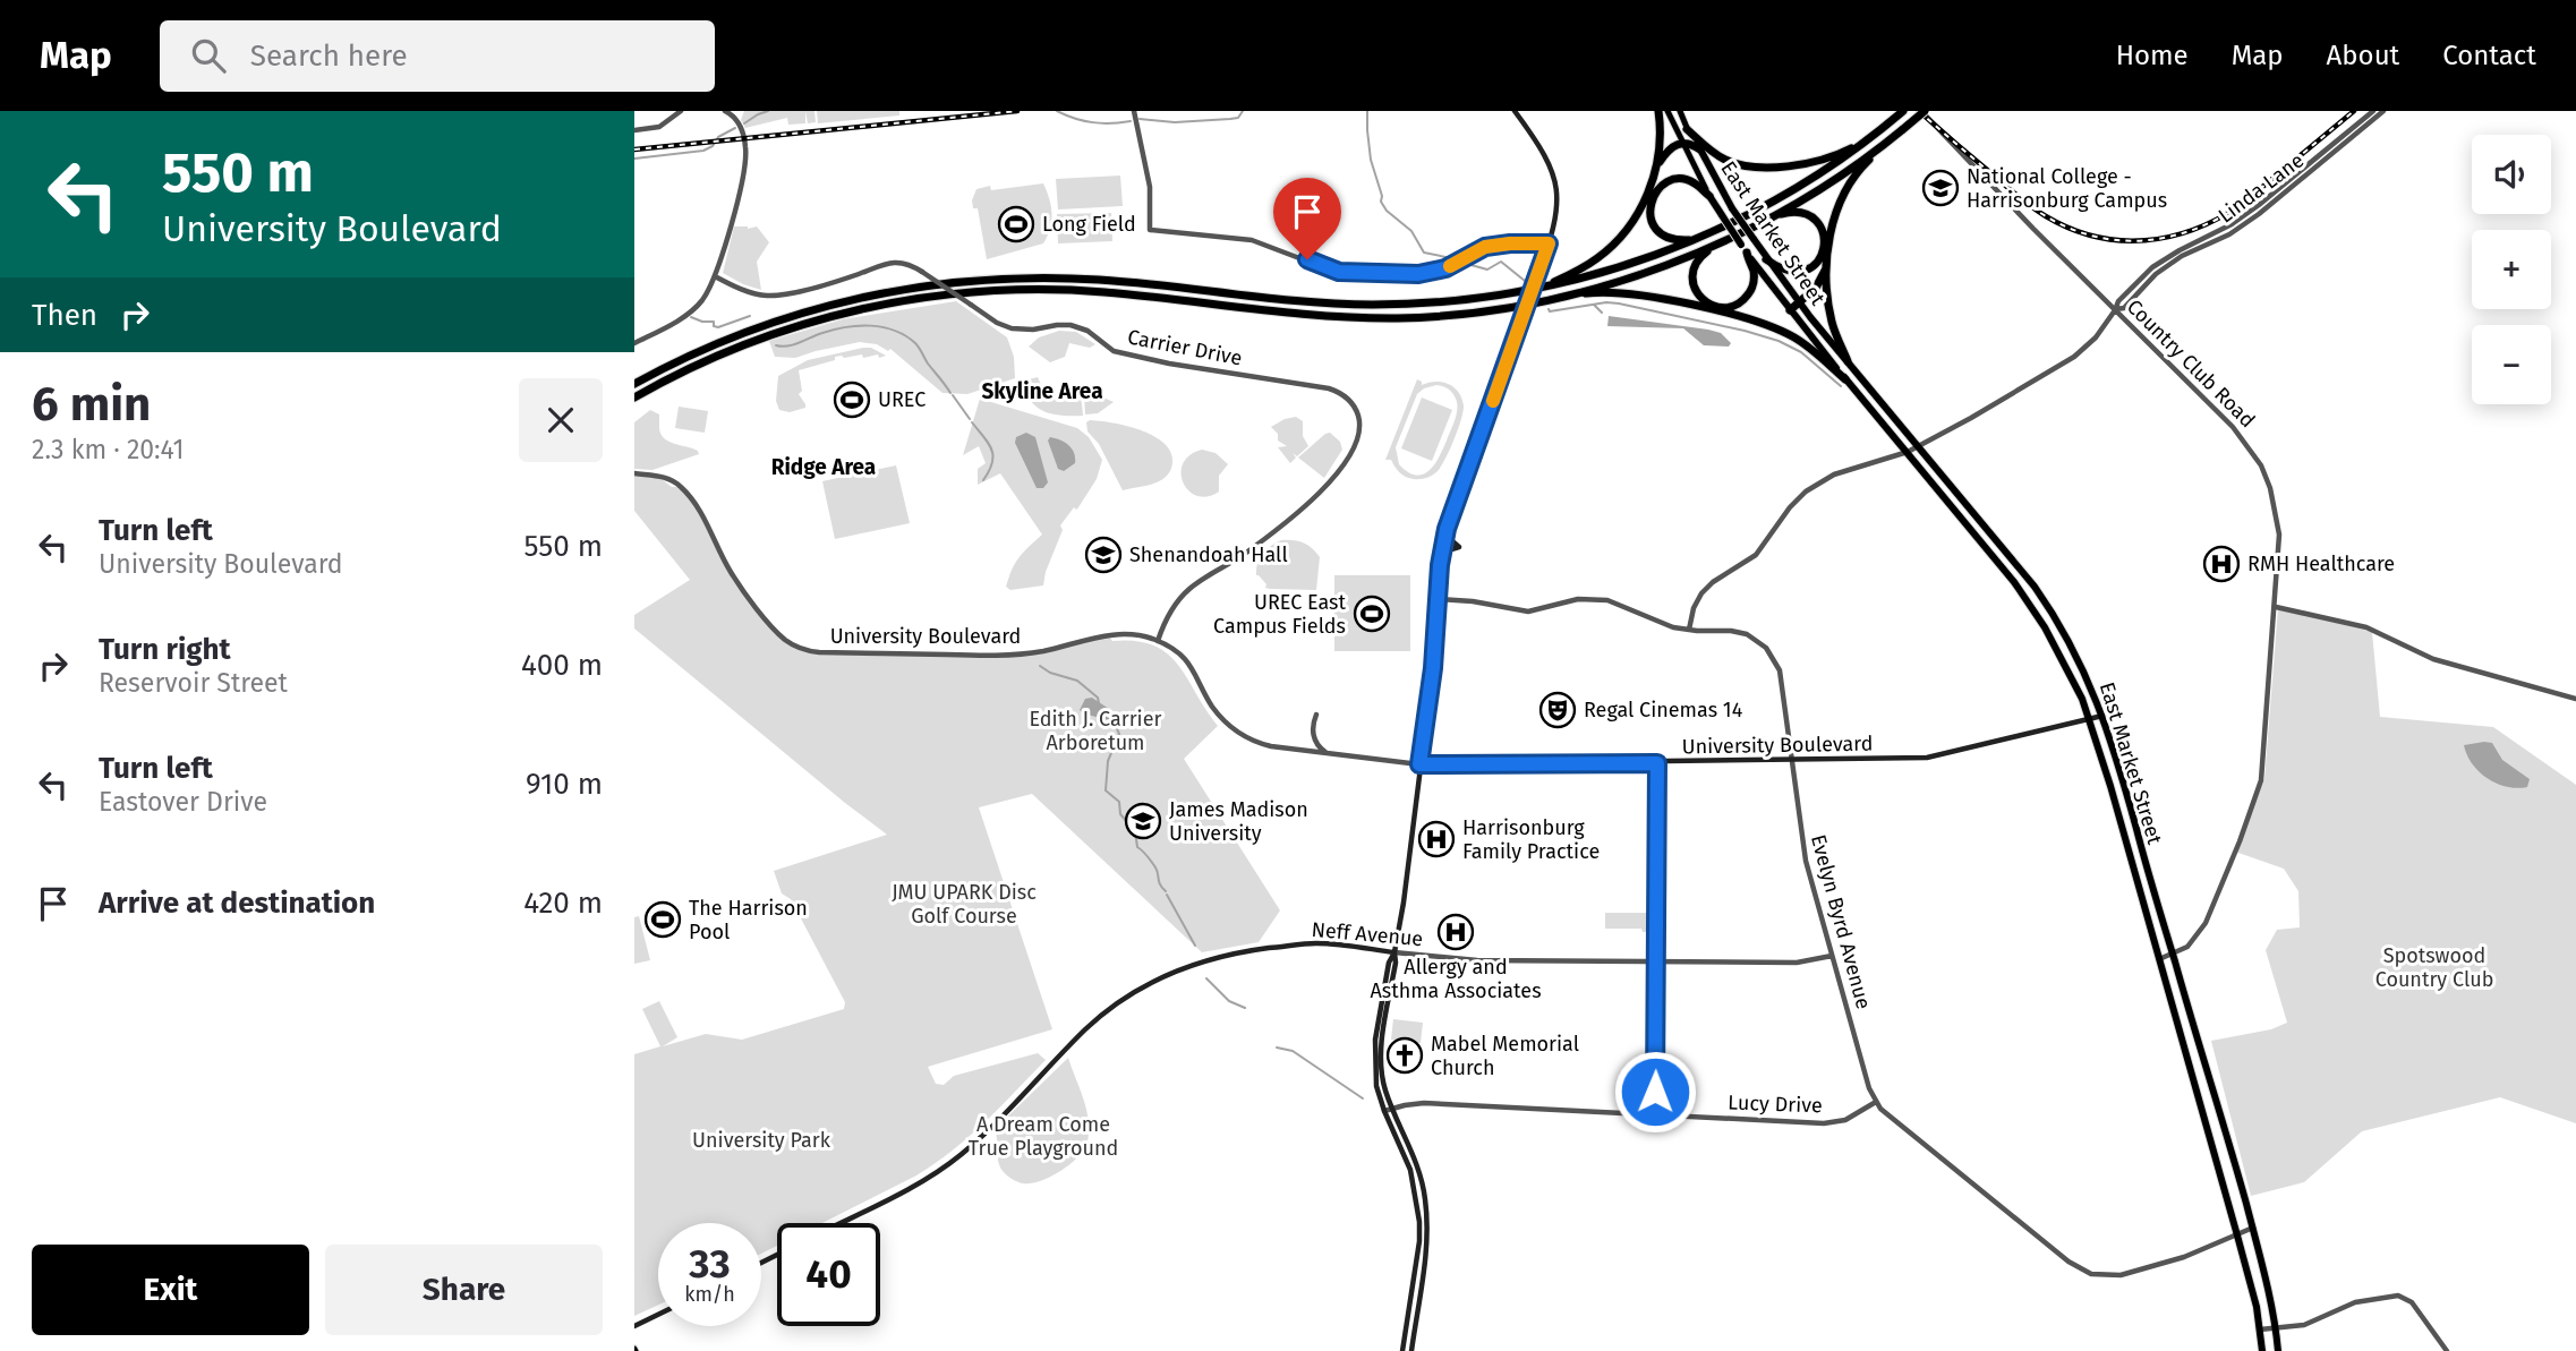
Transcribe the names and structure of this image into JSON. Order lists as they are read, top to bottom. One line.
{"streets":{"highway":["East Market Street"],"main road":["University Boulevard","Neff Avenue"],"street":["Linda Lane","Carrier Drive","Country Club Road","Evelyn Byrd Avenue","Lucy Drive"]},"crossings":[["Linda Lane","East Market Street"],["Linda Lane","Country Club Road"],["Linda Lane","Evelyn Byrd Avenue"],["East Market Street","Country Club Road"],["East Market Street","University Boulevard"],["East Market Street","Evelyn Byrd Avenue"],["Carrier Drive","University Boulevard"],["University Boulevard","Evelyn Byrd Avenue"],["Evelyn Byrd Avenue","Neff Avenue"],["Evelyn Byrd Avenue","Lucy Drive"]],"districts":["Skyline Area","Ridge Area"],"parks":["Edith J. Carrier Arboretum","JMU UPARK Disc Golf Course","Spotswood Country Club","A Dream Come True Playground","University Park"],"places":{"school or university":["National College - Harrisonburg Campus","Shenandoah Hall","James Madison University"],"sports":["Long Field","UREC","UREC East Campus Fields","The Harrison Pool"],"hospital":["RMH Healthcare","Harrisonburg Family Practice","Allergy and Asthma Associates"],"theatre":["Regal Cinemas 14"],"church":["Mabel Memorial Church"]},"page":{"header":"Map","search":"Search here","nav":["Home","Map","About","Contact"],"turn":["550 m","University Boulevard"],"map_buttons":["+","−"],"then":"Then","heading":["6 min","2.3 km · 20:41"],"list":[{"name":"Turn left","note":"University Boulevard","value":"550 m"},{"name":"Turn right","note":"Reservoir Street","value":"400 m"},{"name":"Turn left","note":"Eastover Drive","value":"910 m"},{"name":"Arrive at destination","value":"420 m"}],"speed":"33 km/h","limit":"40","buttons":["Exit","Share"]}}
